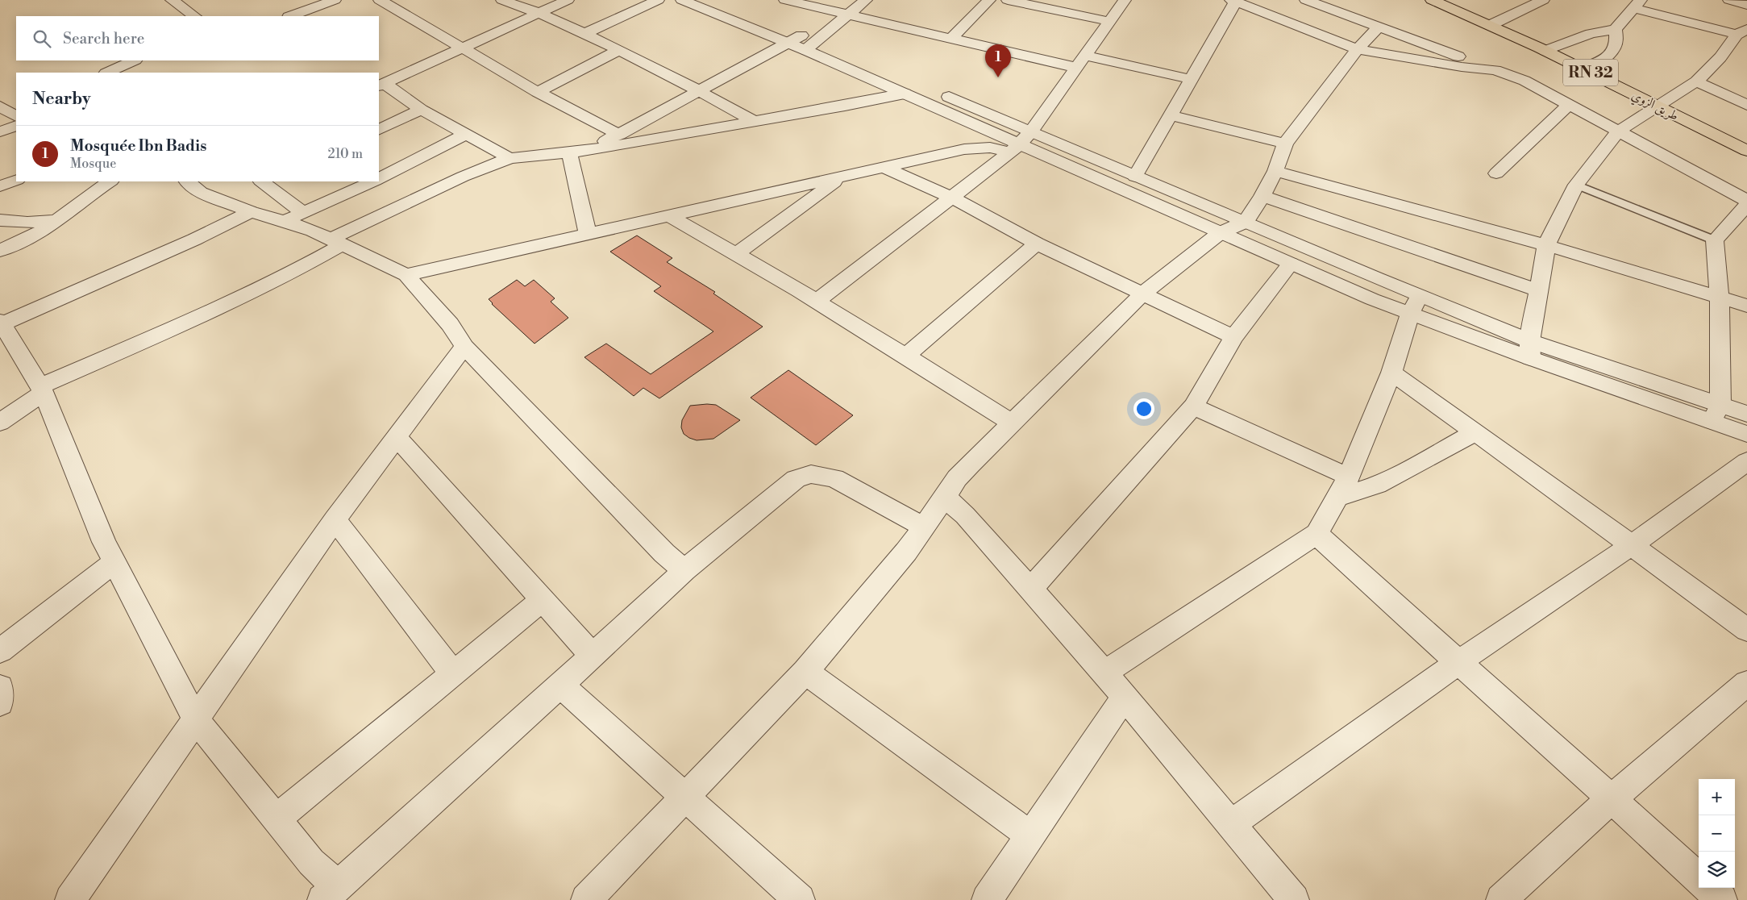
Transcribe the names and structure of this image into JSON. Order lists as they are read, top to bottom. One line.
{"streets":{"main road":["RN 32","طريق الزوي"]},"page":{"search":"Search here","pins":"1","heading":"Nearby","list":[{"mark":"1","name":"Mosquée Ibn Badis","note":"Mosque","value":"210 m"}],"map_buttons":["+","−"]}}
